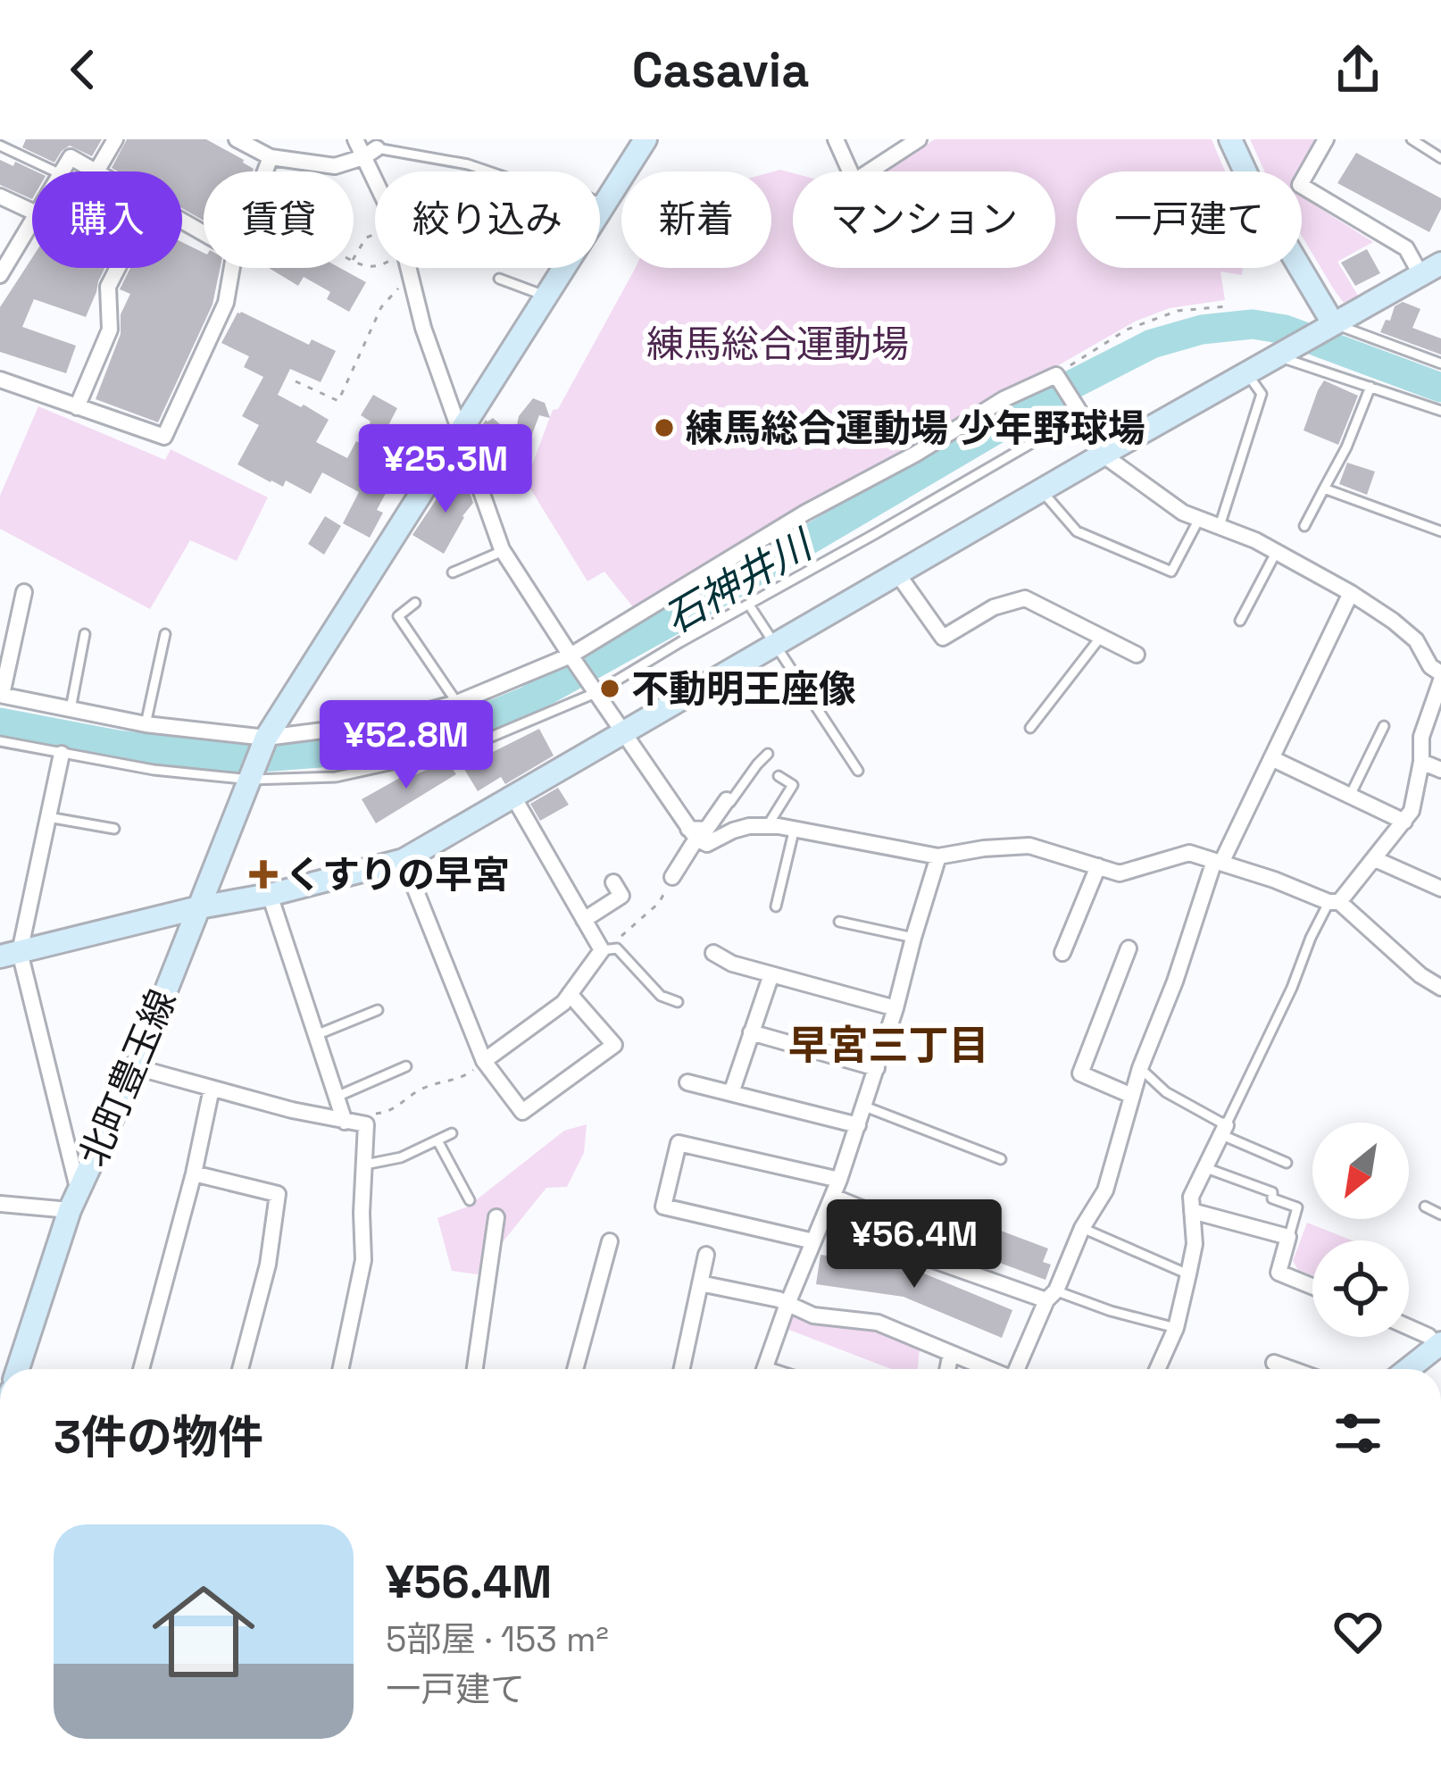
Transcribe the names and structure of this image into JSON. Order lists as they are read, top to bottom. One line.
{"streets":{"street":["北町豊玉線"]},"districts":["早宮三丁目"],"water":["石神井川"],"parks":["練馬総合運動場"],"places":{"other":["練馬総合運動場 少年野球場","不動明王座像"],"health":["くすりの早宮"]},"north":"bottom left","page":{"header":"Casavia","chip":["購入","賃貸","絞り込み","新着","マンション","一戸建て"],"price":["¥25.3M","¥52.8M","¥56.4M"],"heading":"3件の物件","list":[{"name":"¥56.4M","note":"5部屋 · 153 m² · 一戸建て"}]}}
